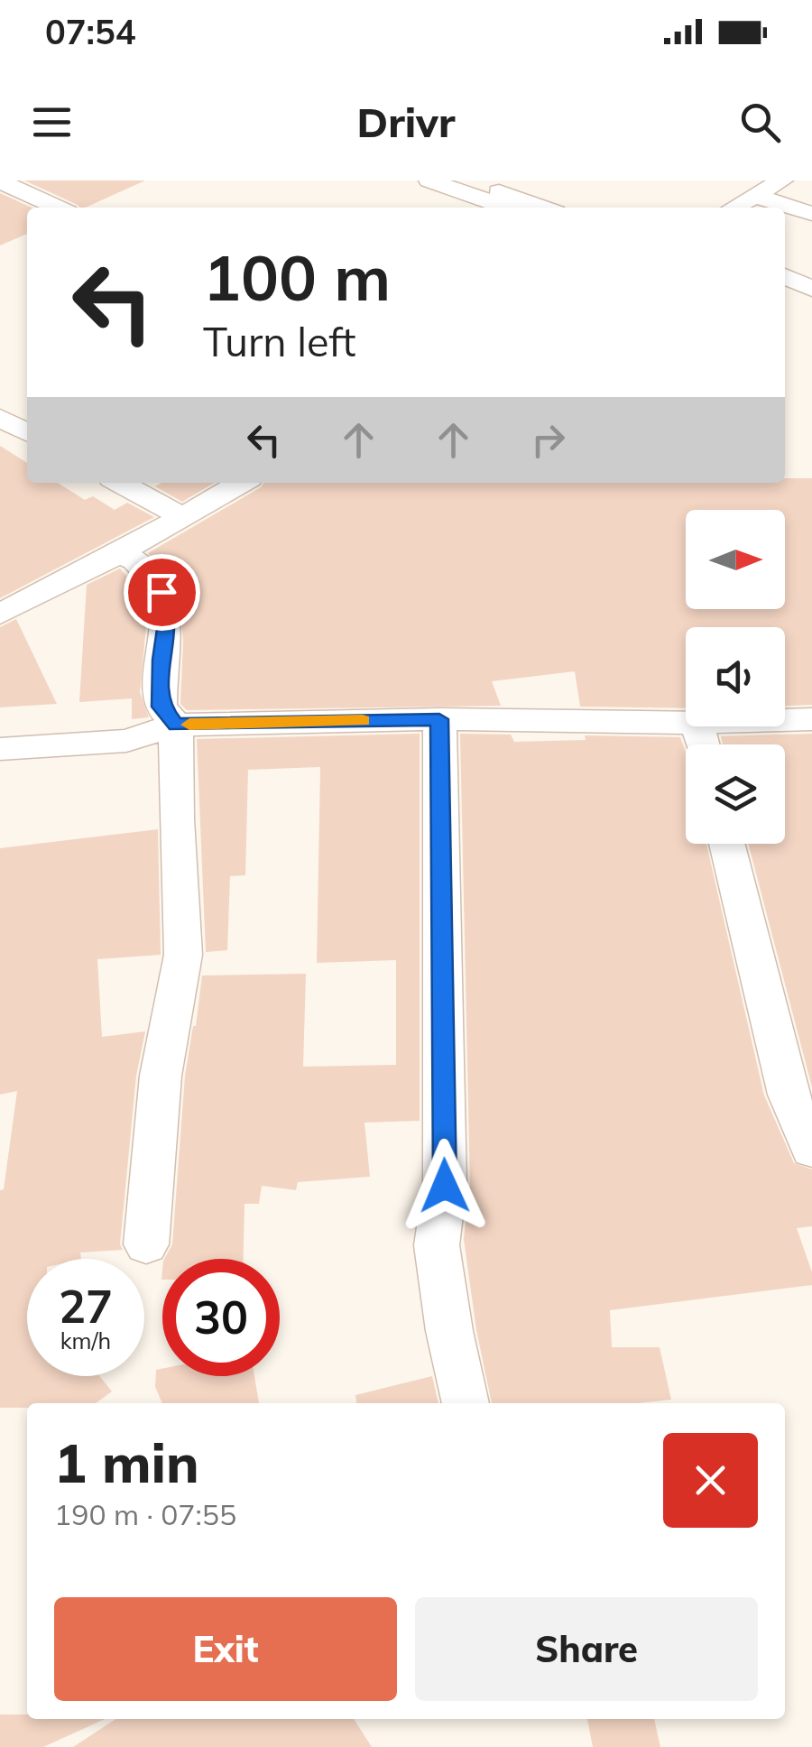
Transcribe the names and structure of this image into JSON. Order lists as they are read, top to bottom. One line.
{"north":"right","page":{"status":"07:54","header":"Drivr","turn":["100 m","Turn left"],"speed":"27 km/h","limit":"30","heading":["1 min","190 m · 07:55"],"buttons":["Exit","Share"]}}
